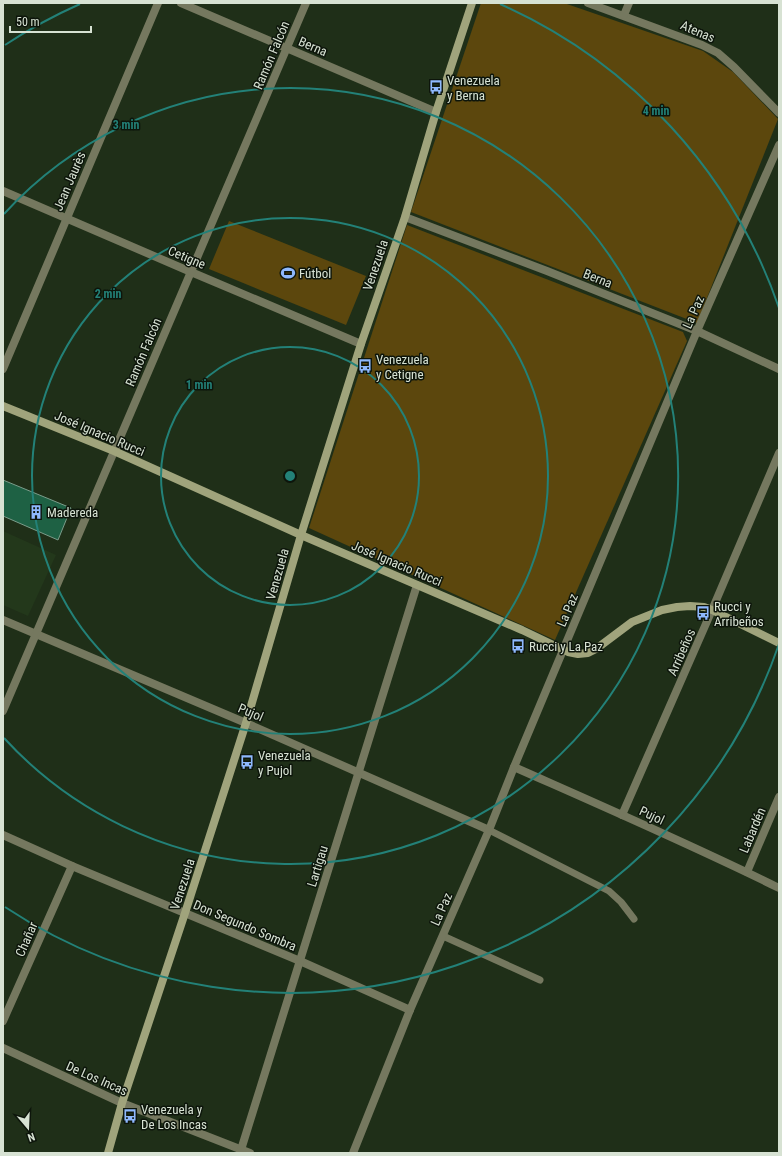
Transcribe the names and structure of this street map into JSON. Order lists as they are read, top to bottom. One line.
{"streets":{"main road":["Venezuela","José Ignacio Rucci"],"street":["Atenas","Berna","Ramón Falcón","Jean Jaurès","Cetigne","La Paz","Arribeños","Pujol","Labardén","Lartigau","Don Segundo Sombra","Chañar","De Los Incas"]},"crossings":[["Berna","Ramón Falcón"],["Berna","Venezuela"],["Berna","La Paz"],["Ramón Falcón","Cetigne"],["Ramón Falcón","José Ignacio Rucci"],["Ramón Falcón","Pujol"],["Jean Jaurès","Cetigne"],["Cetigne","Venezuela"],["Venezuela","José Ignacio Rucci"],["Venezuela","Pujol"],["Venezuela","Don Segundo Sombra"],["Venezuela","De Los Incas"],["La Paz","José Ignacio Rucci"],["La Paz","Pujol"],["La Paz","Don Segundo Sombra"],["José Ignacio Rucci","Arribeños"],["José Ignacio Rucci","Lartigau"],["Arribeños","Pujol"],["Pujol","Labardén"],["Pujol","Lartigau"],["Lartigau","Don Segundo Sombra"],["Lartigau","De Los Incas"],["Don Segundo Sombra","Chañar"]],"places":{"bus stop":["Venezuela y Berna","Venezuela y Cetigne","Rucci y Arribeños","Rucci y La Paz","Venezuela y Pujol","Venezuela y De Los Incas"],"sports":["Fútbol"],"building":["Madereda"]},"scale_bar":"50 m","north":"bottom","rings":["4 min","3 min","2 min","1 min"]}
